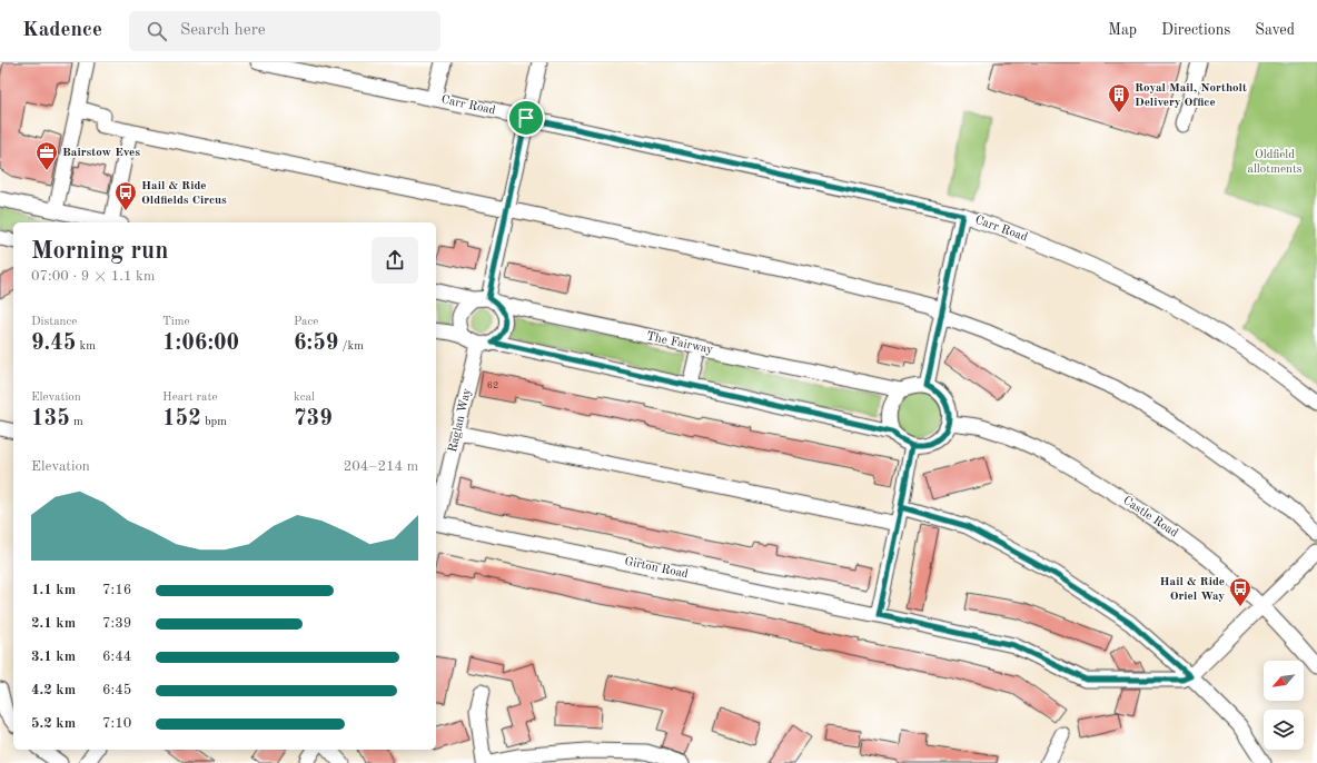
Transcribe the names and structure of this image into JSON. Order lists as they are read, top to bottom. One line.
{"streets":{"street":["Carr Road","The Fairway","Raglan Way","Castle Road","Girton Road"]},"crossings":[["The Fairway","Raglan Way"],["The Fairway","Castle Road"]],"parks":["Oldfield allotments"],"places":{"building":["Royal Mail, Northolt Delivery Office"],"office":["Bairstow Eves"],"bus stop":["Hail & Ride Oldfields Circus","Hail & Ride Oriel Way"]},"house_numbers":["62"],"north":"bottom left","page":{"header":"Kadence","search":"Search here","nav":["Map","Directions","Saved"],"heading":["Morning run","07:00 · 9 × 1.1 km"],"stats":[["Distance","9.45 km"],["Time","1:06:00"],["Pace","6:59 /km"],["Elevation","135 m"],["Heart rate","152 bpm"],["kcal","739"]],"chart":["Elevation","204–214 m"],"list":[{"name":"1.1 km","note":"7:16"},{"name":"2.1 km","note":"7:39"},{"name":"3.1 km","note":"6:44"},{"name":"4.2 km","note":"6:45"},{"name":"5.2 km","note":"7:10"}]}}
